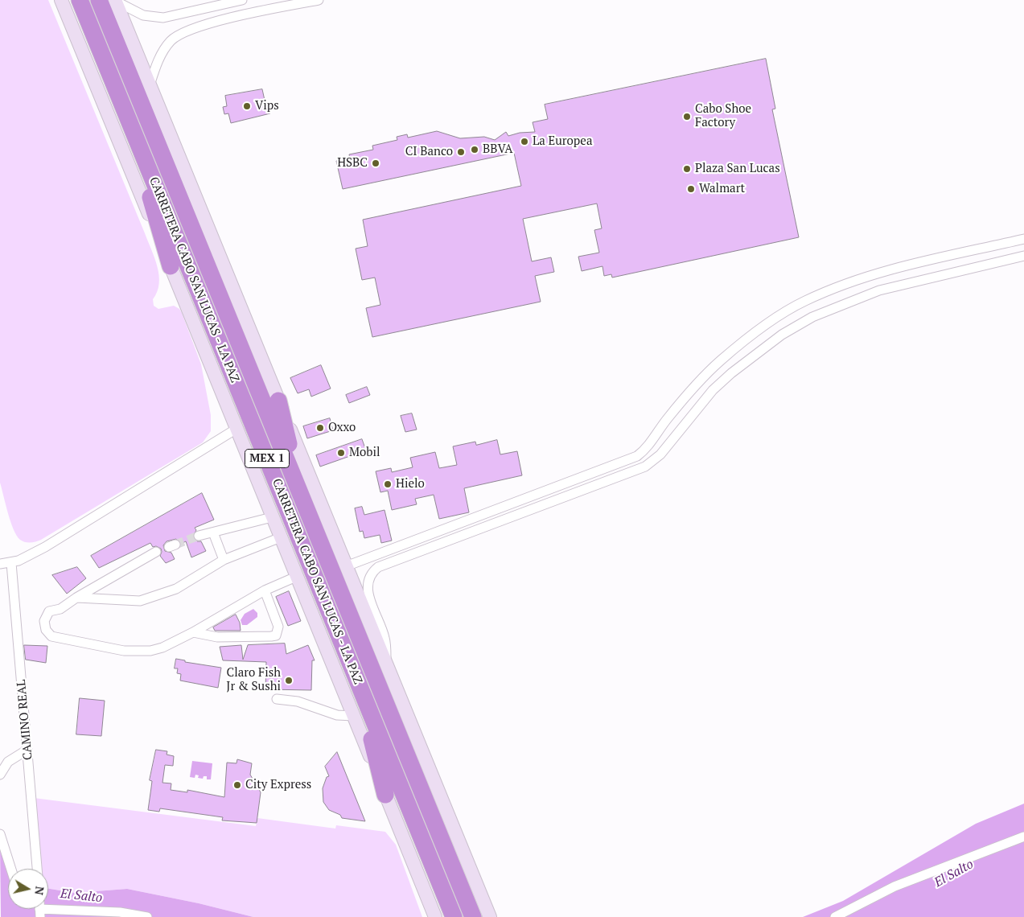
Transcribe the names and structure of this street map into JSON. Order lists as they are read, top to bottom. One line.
{"streets":{"highway":["CARRETERA CABO SAN LUCAS - LA PAZ","MEX 1"],"street":["CAMINO REAL"]},"water":["El Salto"],"places":["Vips","Cabo Shoe Factory","La Europea","BBVA","CI Banco","HSBC","Plaza San Lucas","Walmart","Oxxo","Mobil","Hielo","Claro Fish Jr & Sushi","City Express"],"north":"right"}
